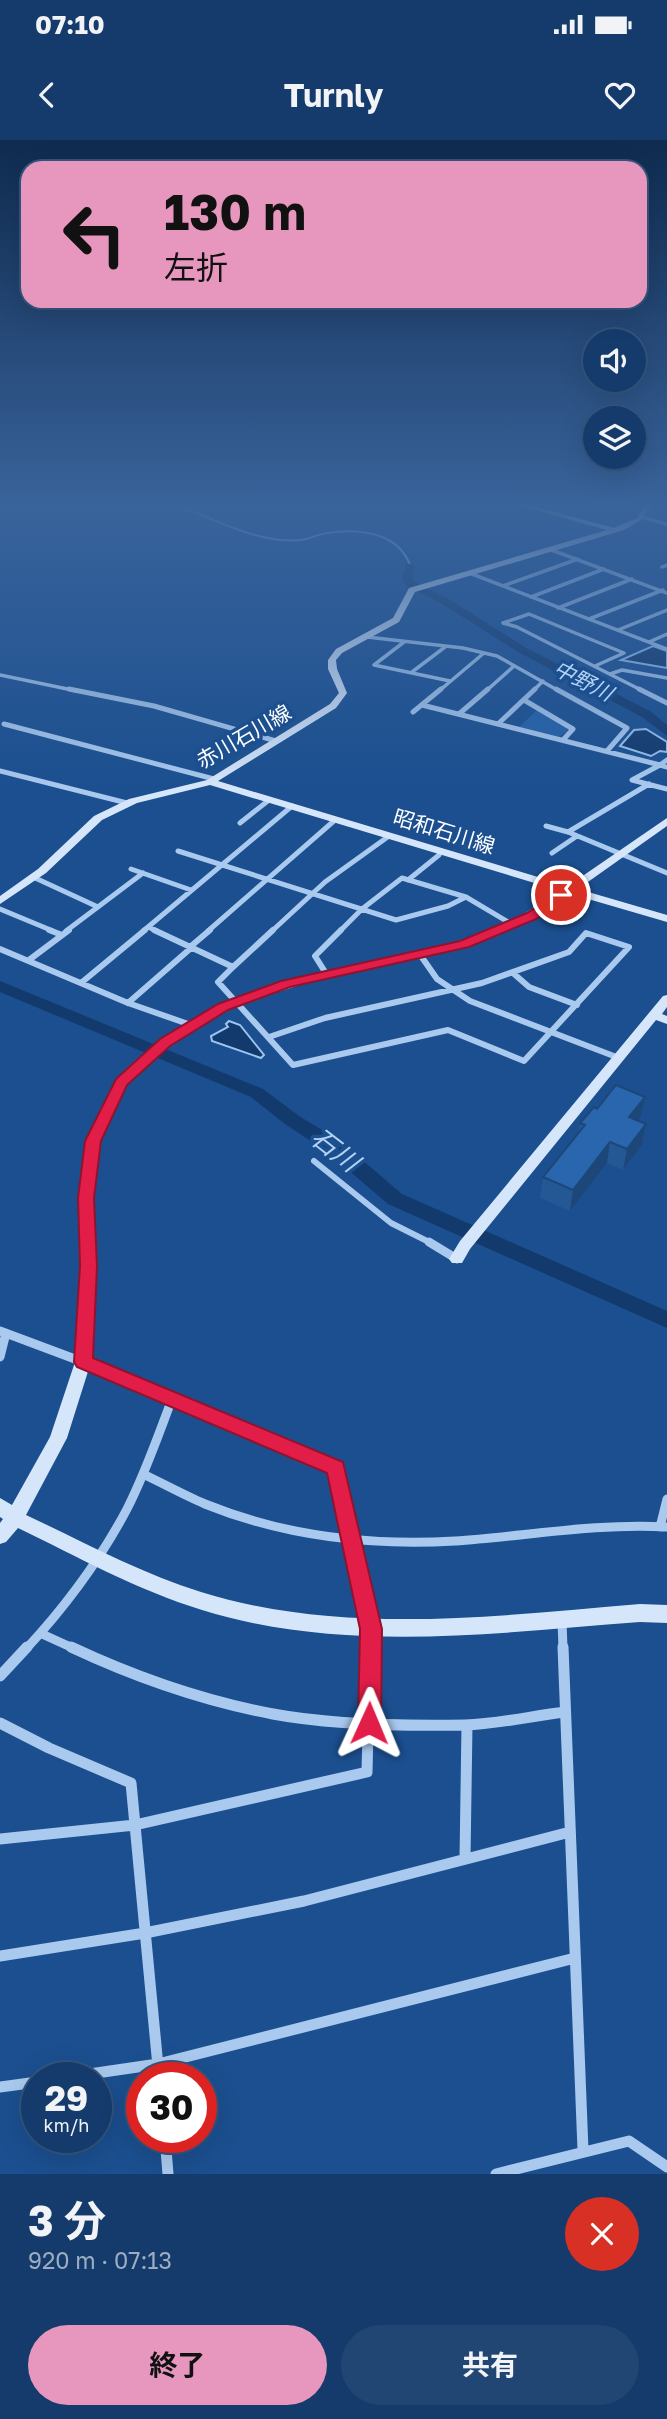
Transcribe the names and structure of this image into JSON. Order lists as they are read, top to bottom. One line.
{"streets":{"street":["赤川石川線","昭和石川線"]},"crossings":[["赤川石川線","昭和石川線"]],"water":["中野川","石川"],"page":{"status":"07:10","header":"Turnly","turn":["130 m","左折"],"speed":"29 km/h","limit":"30","heading":["3 分","920 m · 07:13"],"buttons":["終了","共有"]}}
